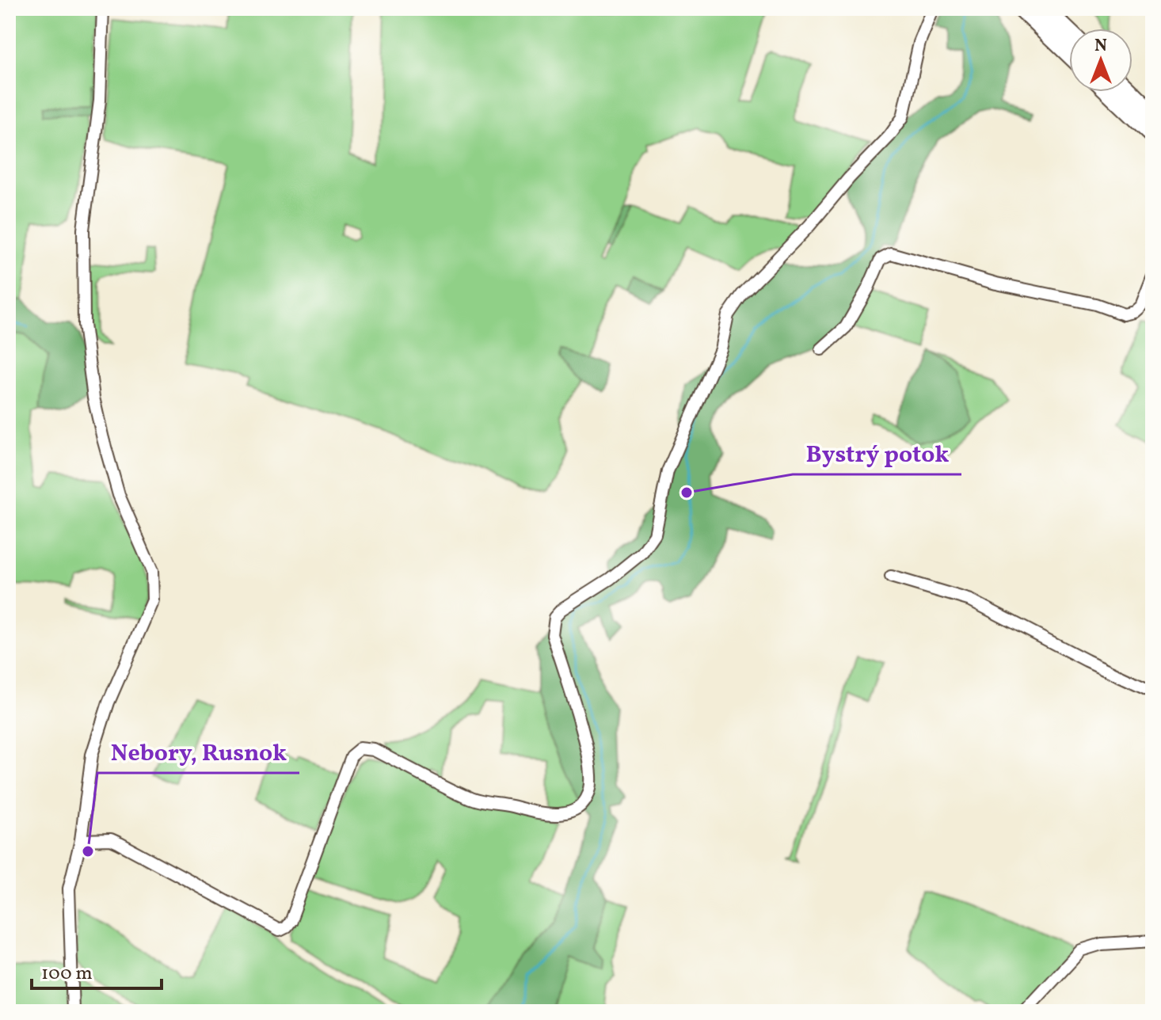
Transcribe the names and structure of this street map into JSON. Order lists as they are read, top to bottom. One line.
{"places":["Bystrý potok","Nebory, Rusnok"],"scale_bar":"100 m","north":"top"}
